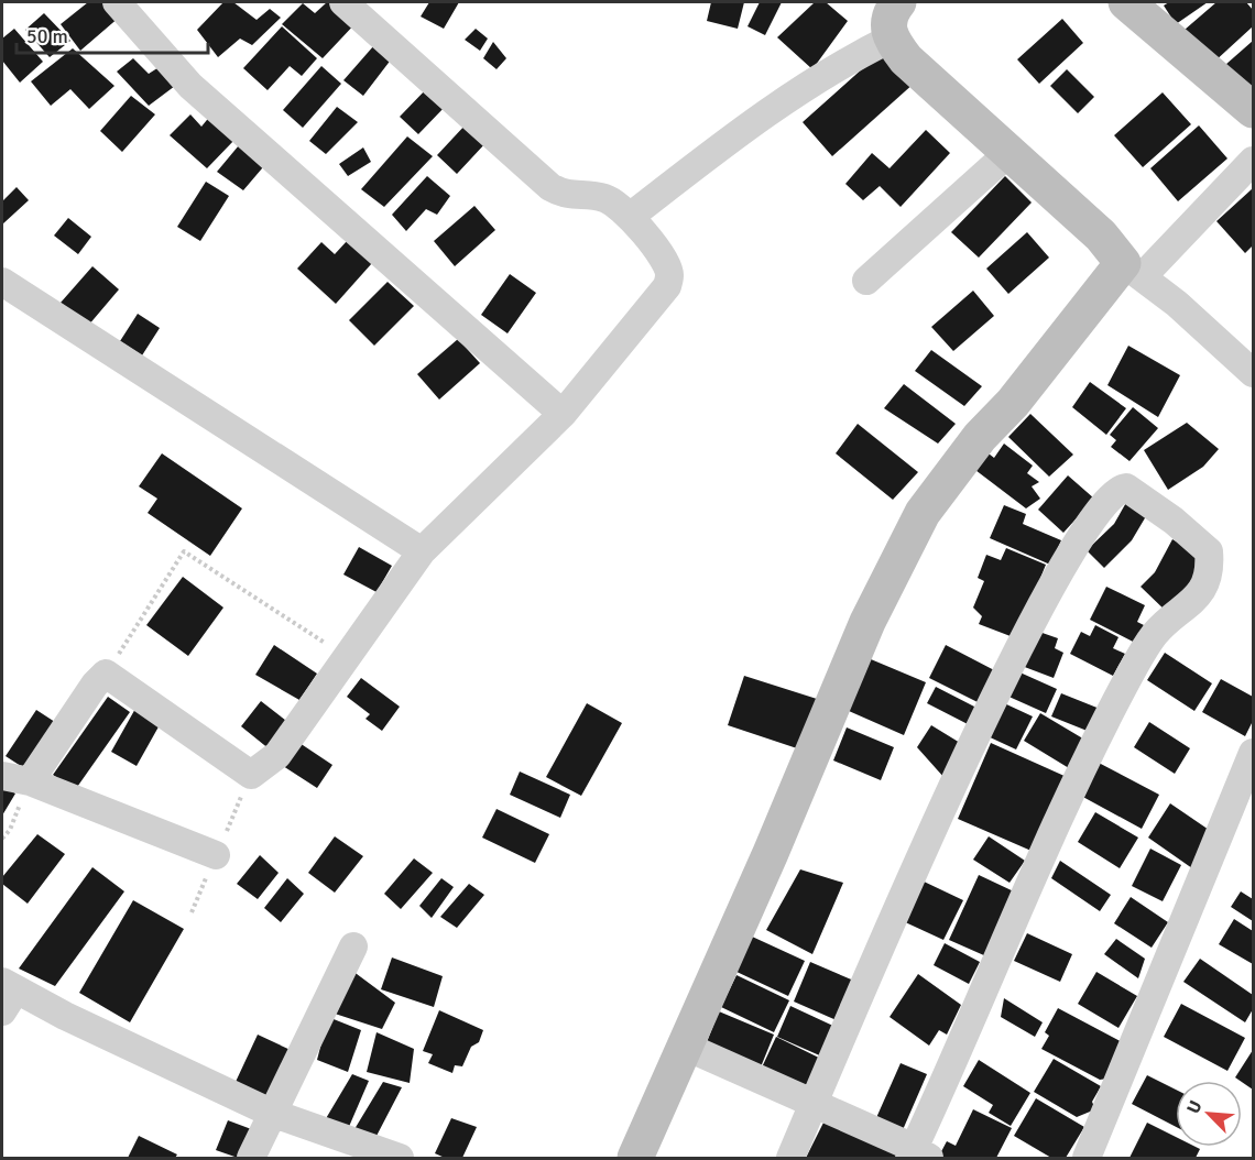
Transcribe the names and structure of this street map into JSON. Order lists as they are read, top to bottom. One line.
{"scale_bar":"50 m","north":"top left"}
